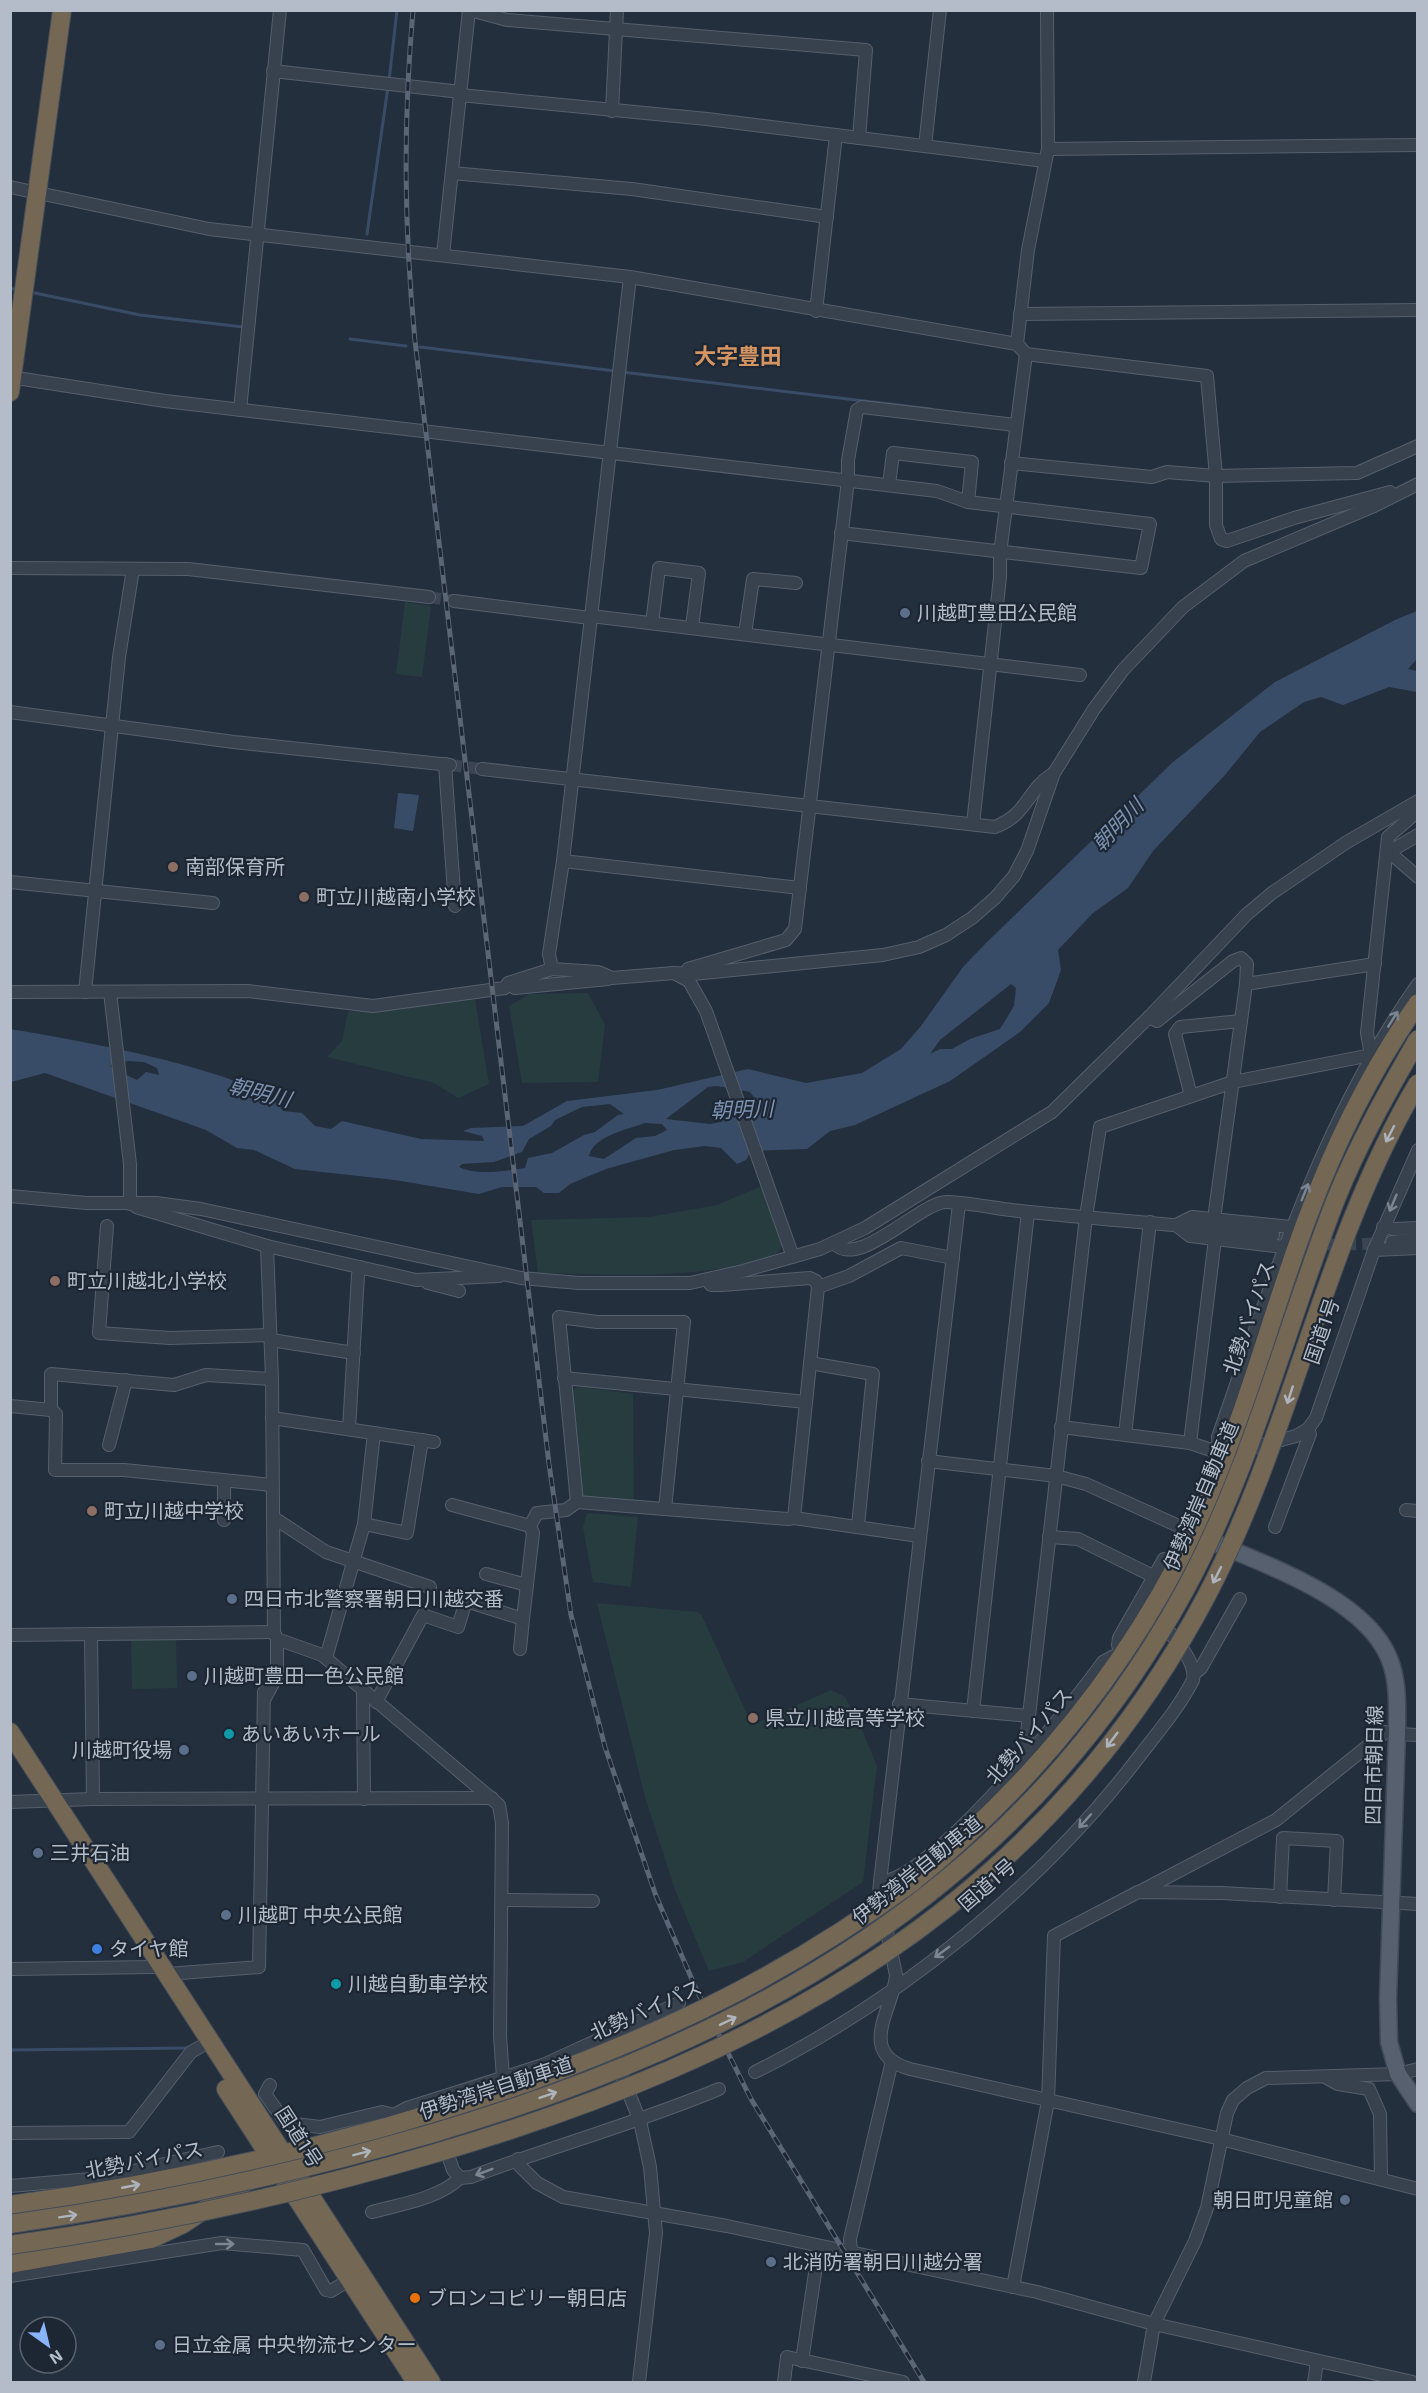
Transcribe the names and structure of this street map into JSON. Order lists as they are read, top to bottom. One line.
{"streets":{"highway":["北勢バイパス","国道1号","伊勢湾岸自動車道"],"main road":["四日市朝日線"]},"crossings":[["北勢バイパス","国道1号"],["北勢バイパス","四日市朝日線"]],"districts":["大字豊田"],"water":["朝明川"],"places":["川越町豊田公民館","南部保育所","町立川越南小学校","町立川越北小学校","町立川越中学校","四日市北警察署朝日川越交番","川越町豊田一色公民館","県立川越高等学校","あいあいホール","川越町役場","三井石油","川越町 中央公民館","タイヤ館","川越自動車学校","朝日町児童館","北消防署朝日川越分署","ブロンコビリー朝日店","日立金属 中央物流センター"],"north":"bottom right"}
